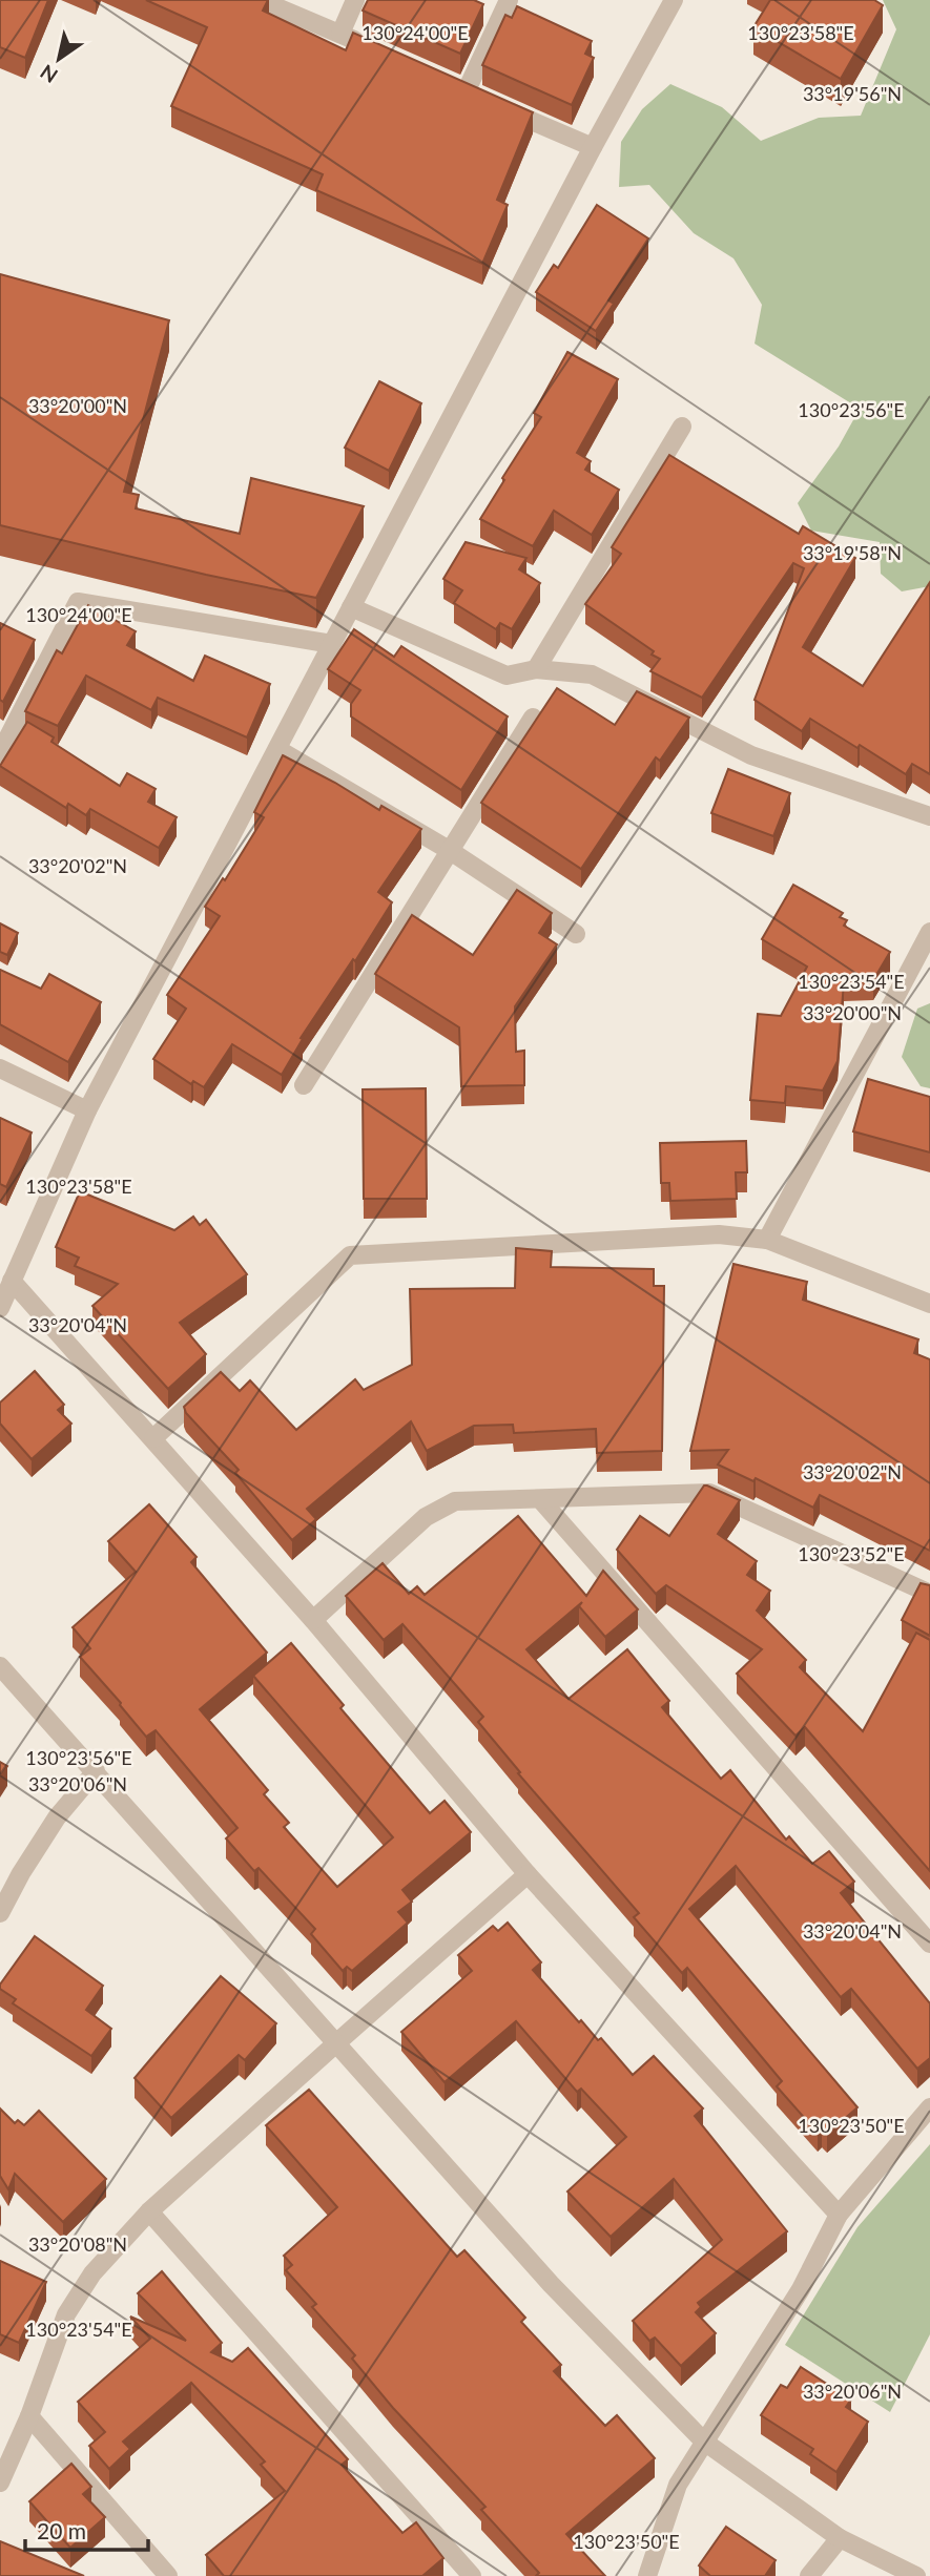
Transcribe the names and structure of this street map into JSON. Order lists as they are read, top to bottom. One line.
{"scale_bar":"20 m","north":"bottom left","coordinates":["130°24'00\"E","130°23'58\"E","33°19'56\"N","33°20'00\"N","130°23'56\"E","33°19'58\"N","33°20'02\"N","130°23'54\"E","33°20'04\"N","130°23'52\"E","33°20'06\"N","130°23'50\"E","33°20'08\"N"]}
